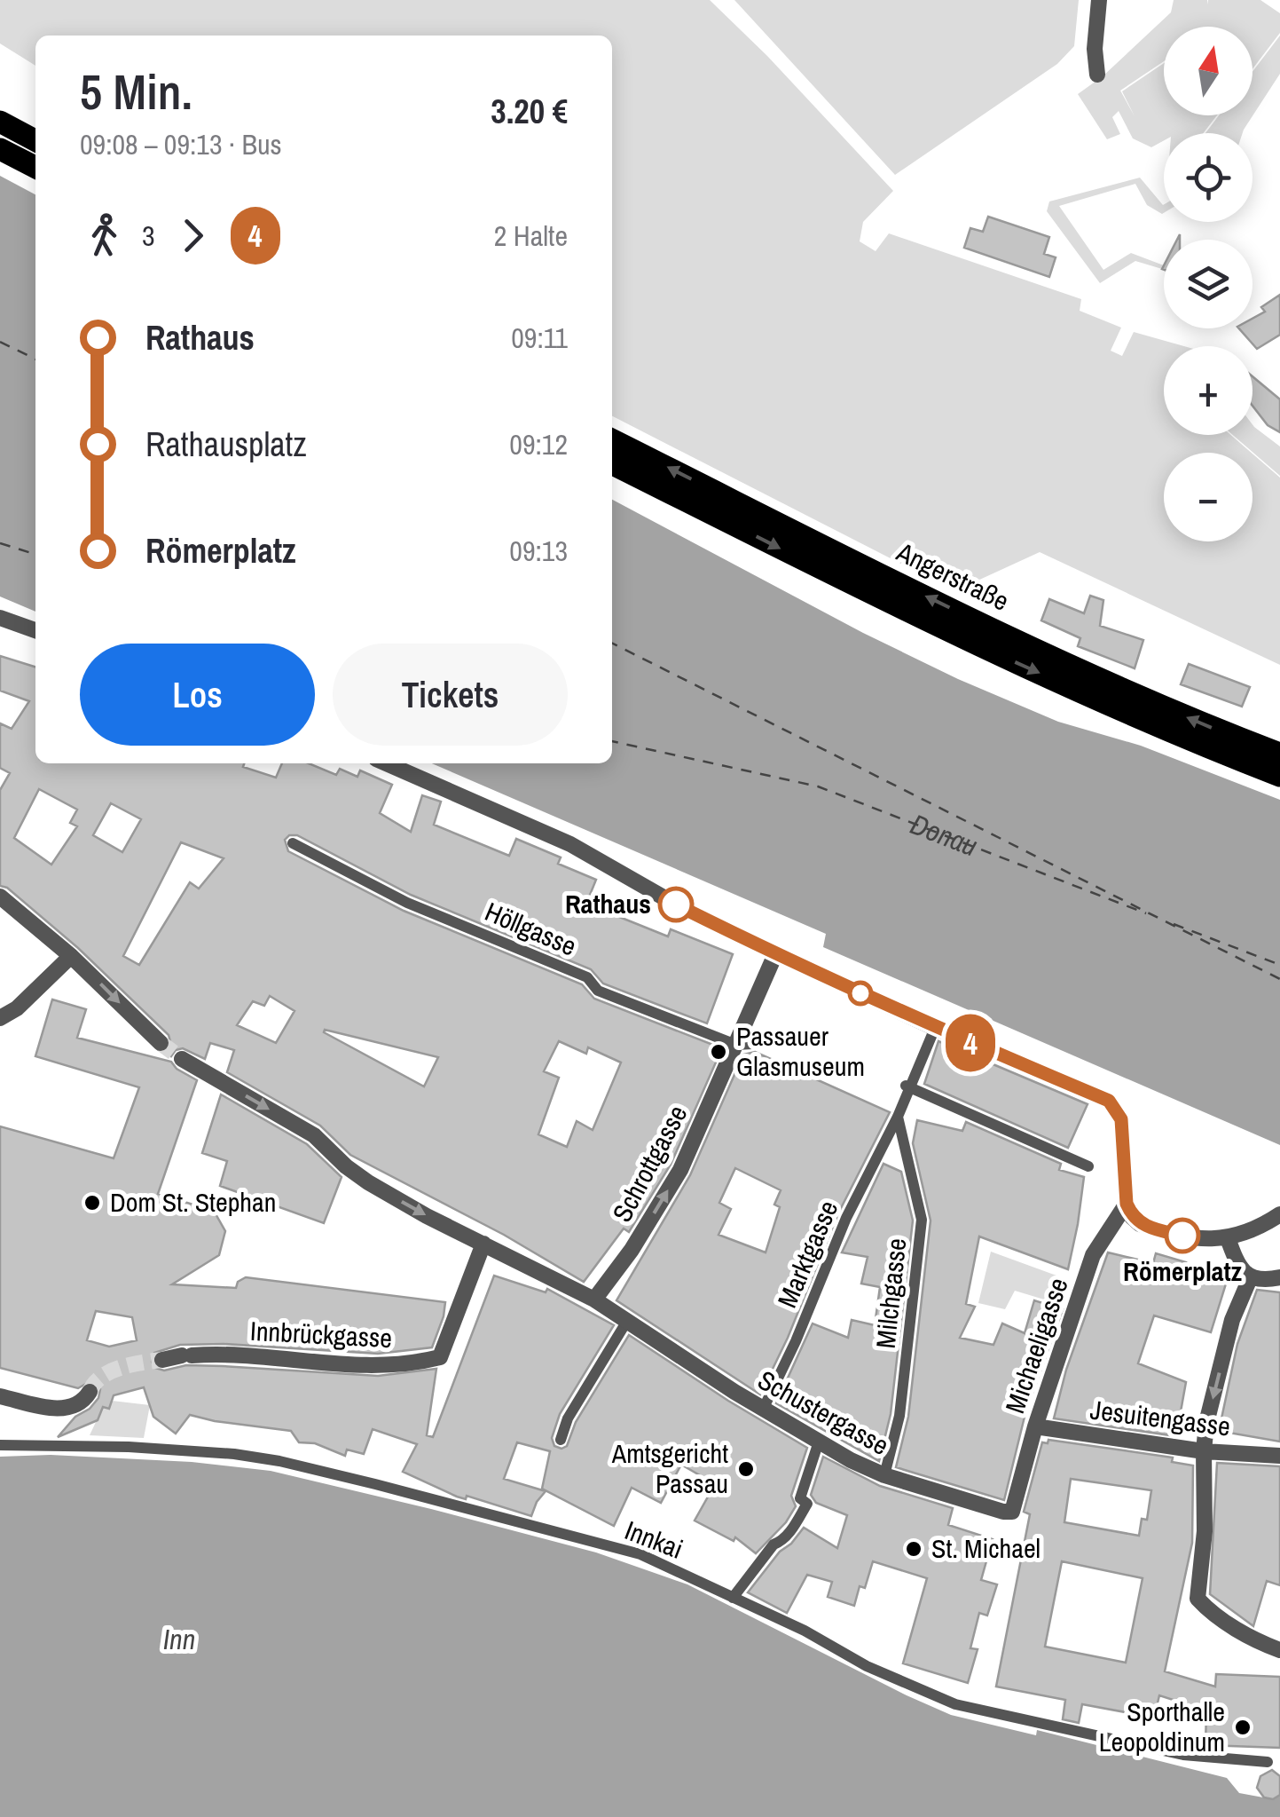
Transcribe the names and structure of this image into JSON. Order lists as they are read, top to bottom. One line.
{"streets":{"main road":["Angerstraße"],"street":["Höllgasse","Schrottgasse","Marktgasse","Milchgasse","Innbrückgasse","Michaeligasse","Schustergasse","Jesuitengasse","Innkai"]},"crossings":[["Höllgasse","Schrottgasse"],["Schrottgasse","Schustergasse"],["Marktgasse","Milchgasse"],["Marktgasse","Schustergasse"],["Milchgasse","Schustergasse"],["Innbrückgasse","Schustergasse"],["Michaeligasse","Schustergasse"],["Michaeligasse","Jesuitengasse"]],"one_way":["Schrottgasse","Schustergasse"],"water":["Donau","Inn"],"places":["Rathaus","Passauer Glasmuseum","Dom St. Stephan","Römerplatz","Amtsgericht Passau","St. Michael","Sporthalle Leopoldinum"],"lines":["bus line 4"],"north":"top","page":{"on_map":"4","map_buttons":["+","−"],"heading":["5 Min.","09:08 – 09:13 · Bus","3.20 €"],"legs":["3","4","2 Halte"],"list":[{"name":"Rathaus","value":"09:11"},{"name":"Rathausplatz","value":"09:12"},{"name":"Römerplatz","value":"09:13"}],"buttons":["Los","Tickets"]}}
